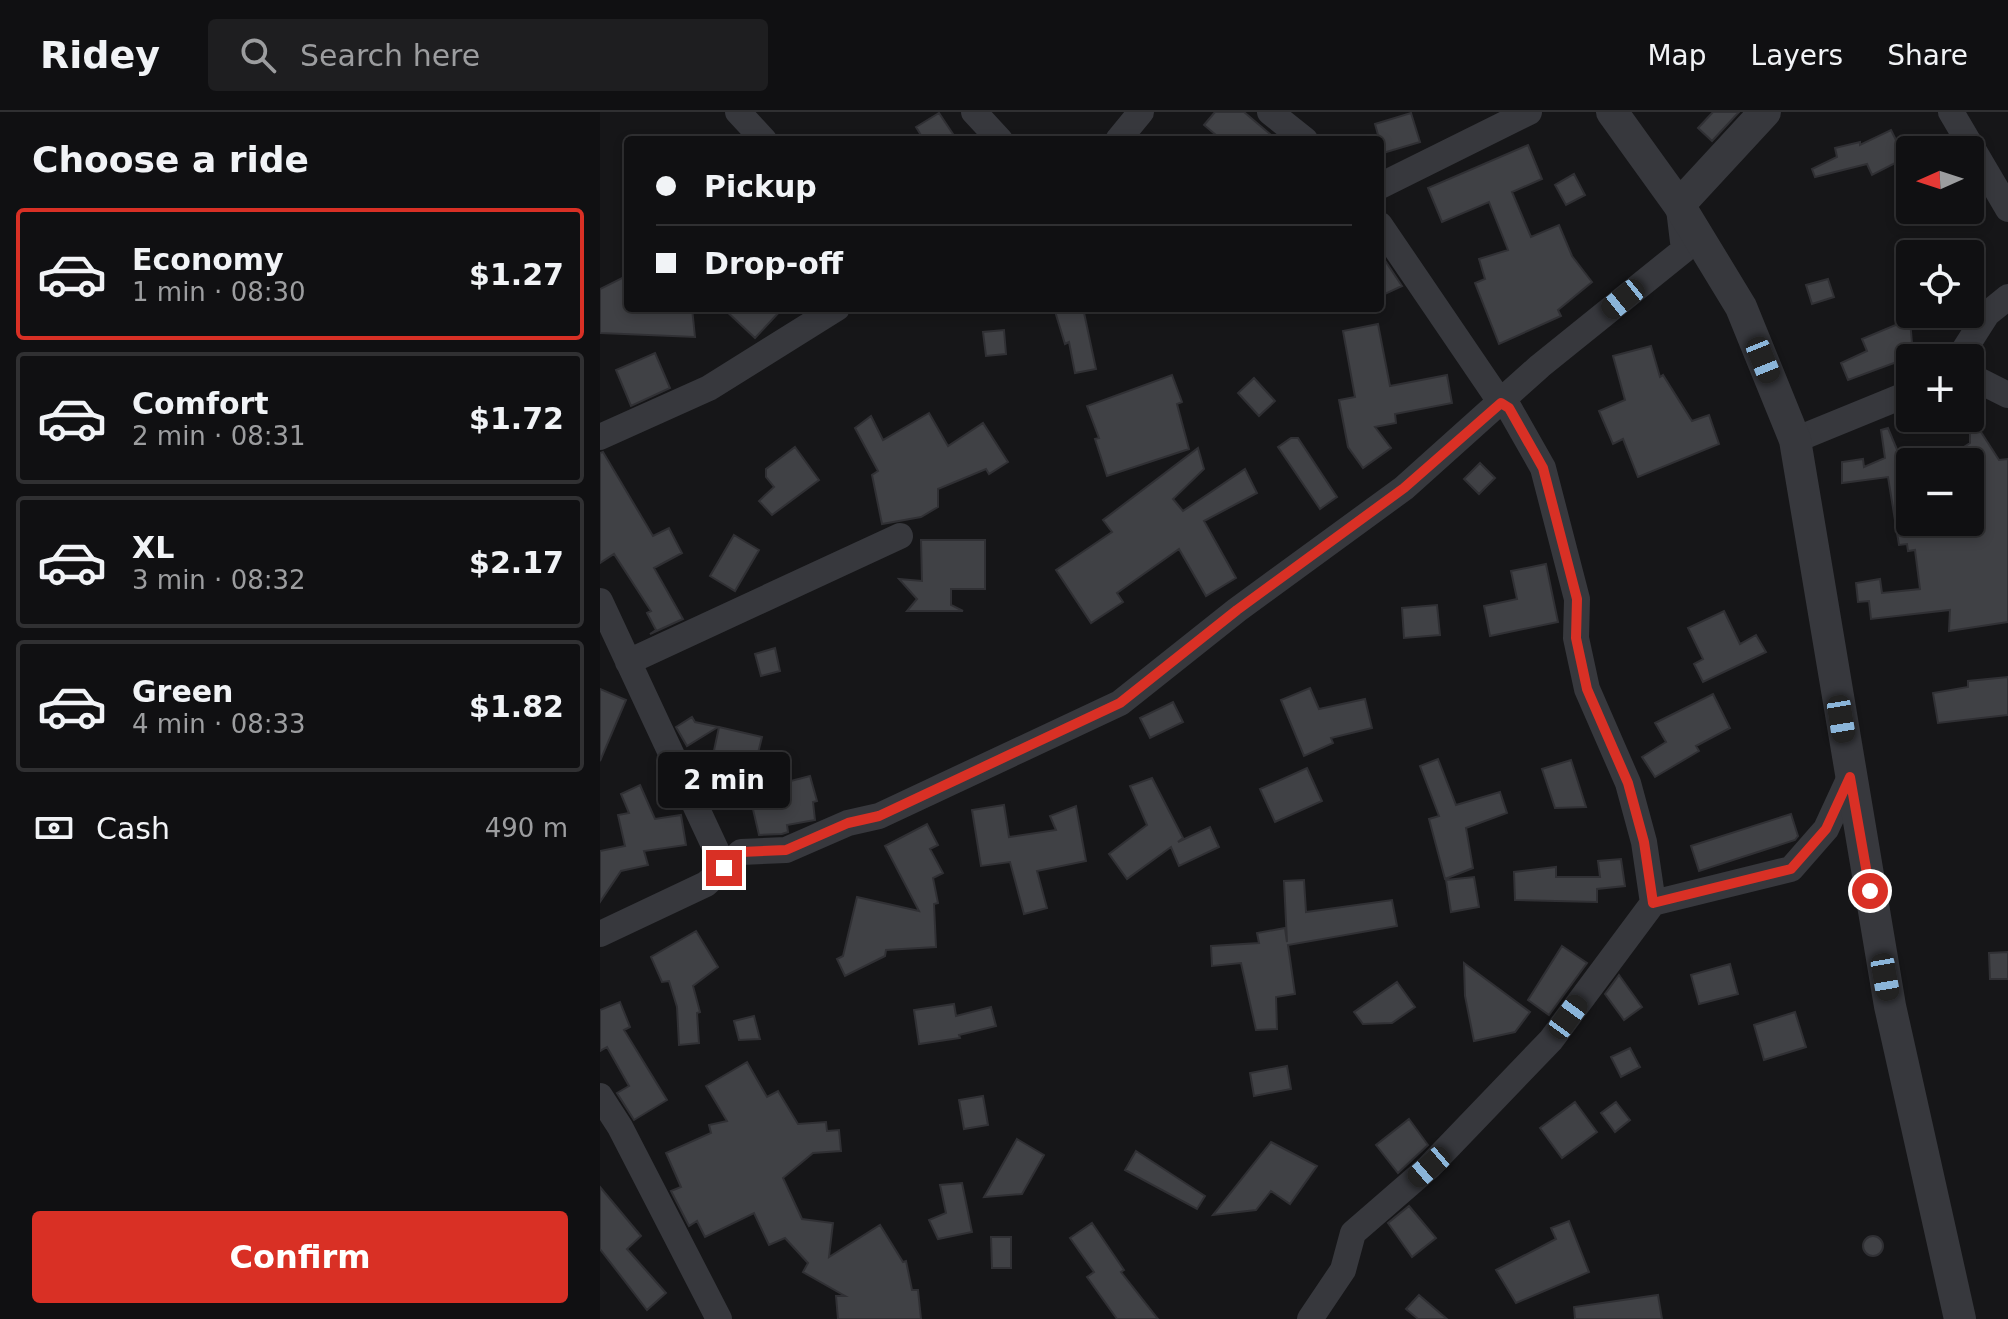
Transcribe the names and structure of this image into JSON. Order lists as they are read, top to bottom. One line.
{"north":"left","page":{"header":"Ridey","search":"Search here","nav":["Map","Layers","Share"],"heading":"Choose a ride","map_buttons":["+","−"],"banner":["Pickup","Drop-off"],"list":[{"name":"Economy","note":"1 min · 08:30","value":"$1.27"},{"name":"Comfort","note":"2 min · 08:31","value":"$1.72"},{"name":"XL","note":"3 min · 08:32","value":"$2.17"},{"name":"Green","note":"4 min · 08:33","value":"$1.82"}],"bubble":"2 min","pay":["Cash","490 m"],"buttons":"Confirm"}}
